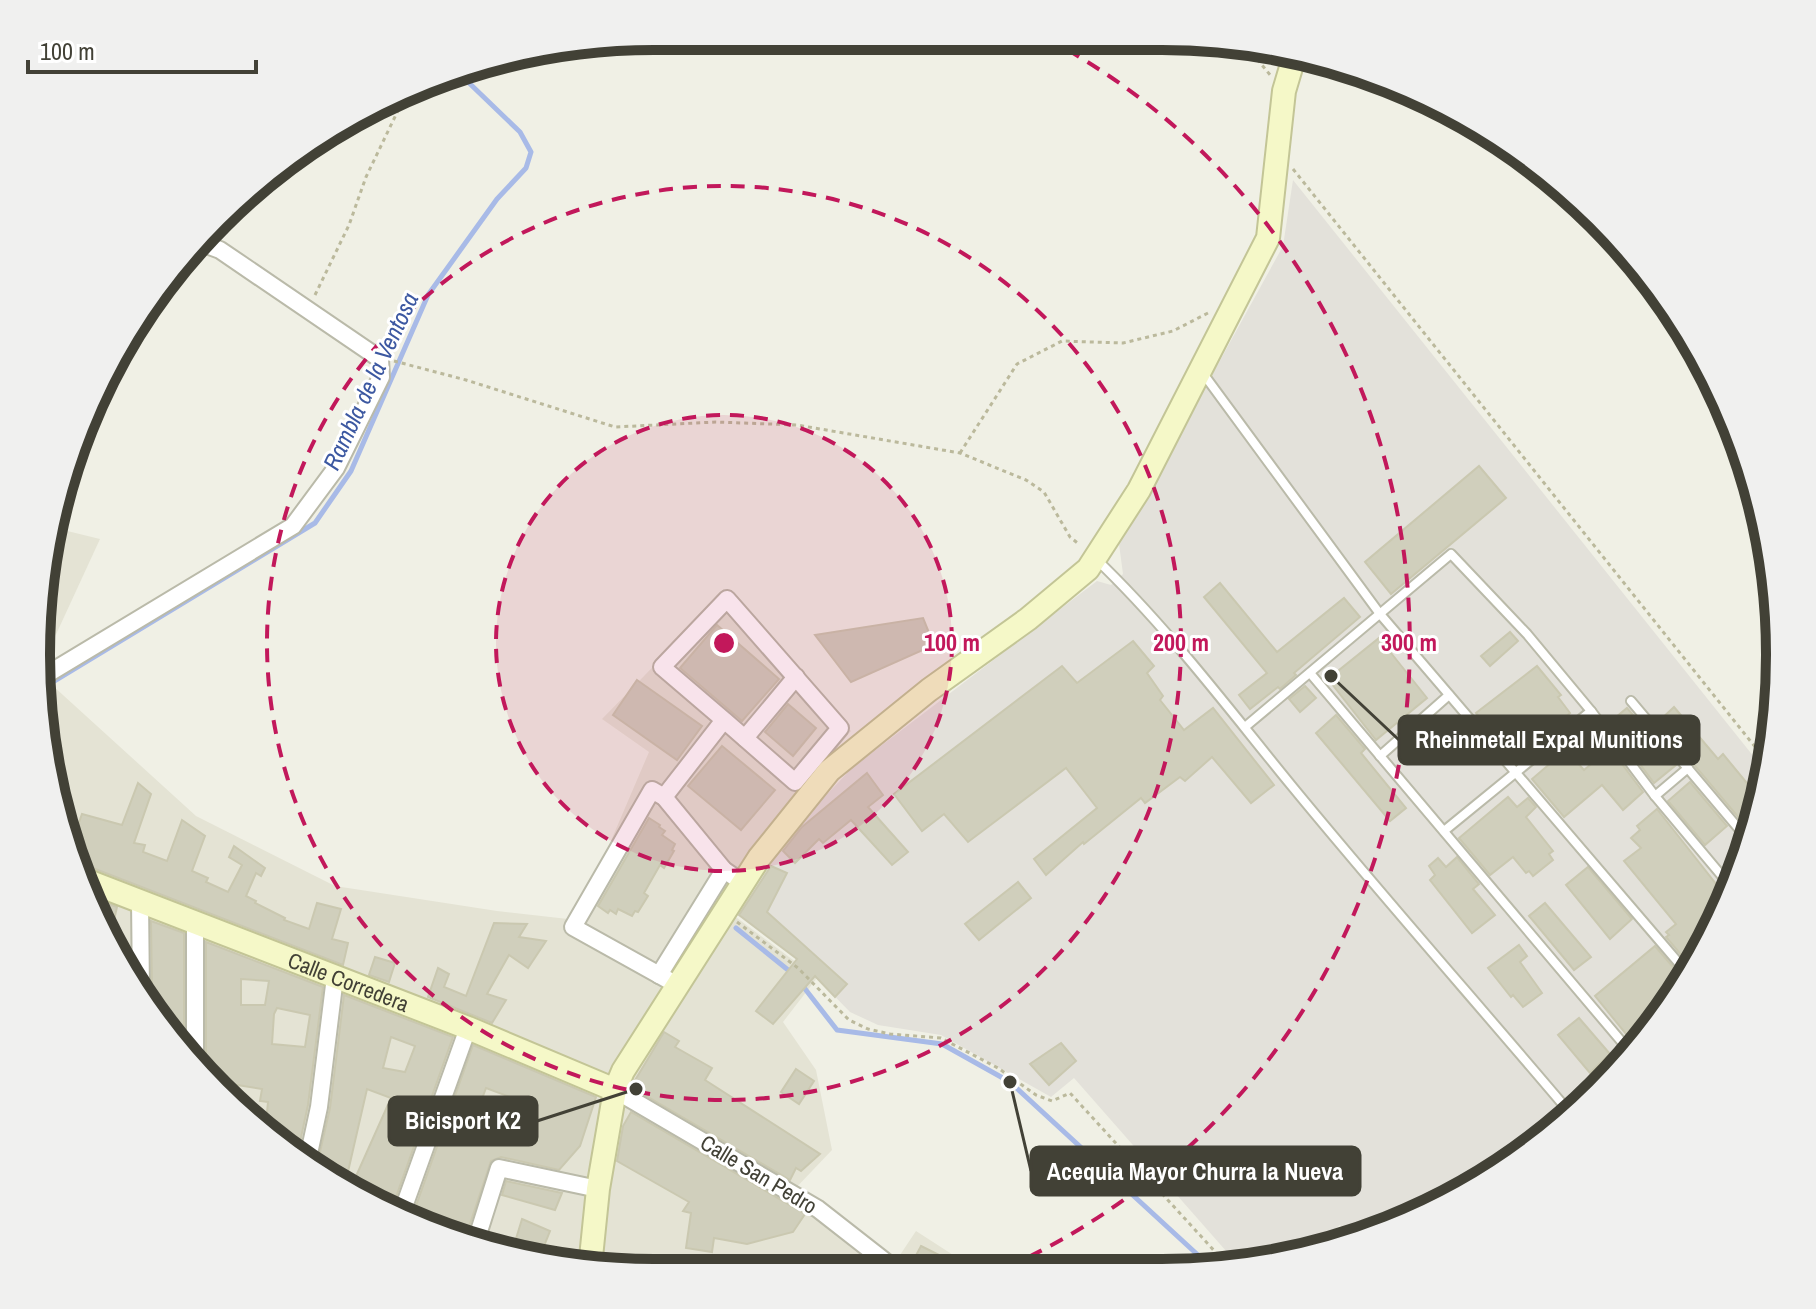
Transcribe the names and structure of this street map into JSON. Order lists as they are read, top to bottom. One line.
{"streets":{"main road":["Calle Corredera"],"street":["Calle San Pedro"]},"crossings":[["Calle Corredera","Calle San Pedro"]],"water":["Rambla de la Ventosa"],"places":["Rheinmetall Expal Munitions","Acequia Mayor Churra la Nueva","Bicisport K2"],"scale_bar":"100 m","rings":["100 m","200 m","300 m"]}
